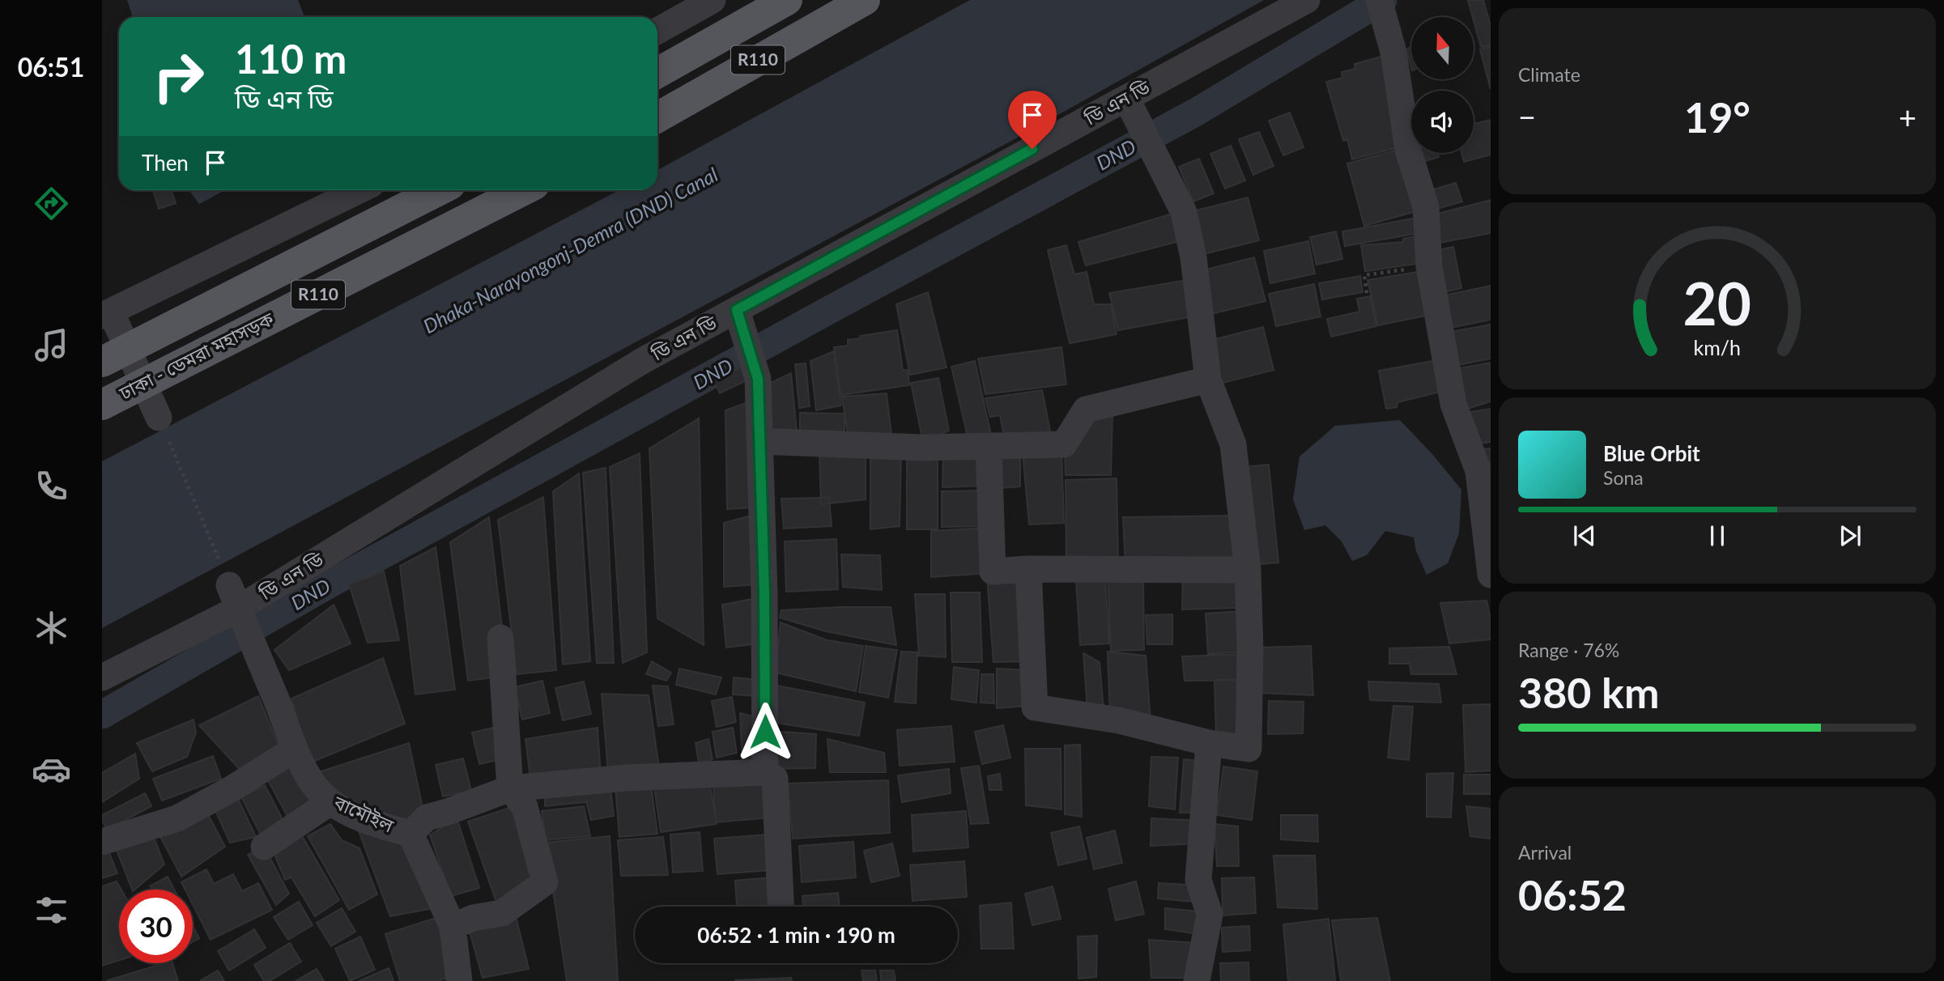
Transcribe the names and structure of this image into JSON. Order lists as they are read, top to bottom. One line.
{"streets":{"main road":["R110","ঢাকা - ডেমরা মহাসড়ক"],"street":["ডি এন ডি","বামৌইল"]},"crossings":[["ডি এন ডি","বামৌইল"]],"water":["DND","Dhaka-Narayongonj-Demra (DND) Canal"],"north":"top","page":{"tabs":"06:51","tile":["Climate",["Range · 76%","380 km"],["Arrival","06:52"]],"turn":["110 m","ডি এন ডি"],"heat":["−","19°","+"],"then":"Then","song":["Blue Orbit","Sona"],"limit":"30","trip":"06:52 · 1 min · 190 m","gauge":["20","km/h"]}}
